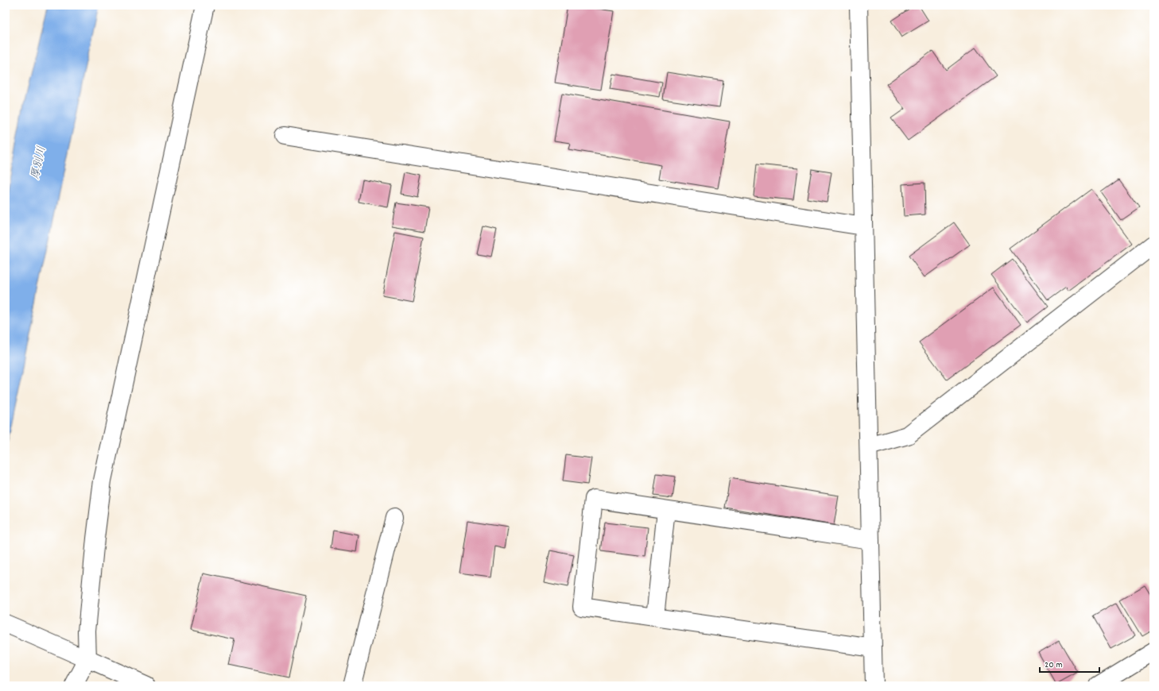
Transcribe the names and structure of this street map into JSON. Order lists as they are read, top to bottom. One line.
{"water":["厚別川"],"scale_bar":"20 m"}
